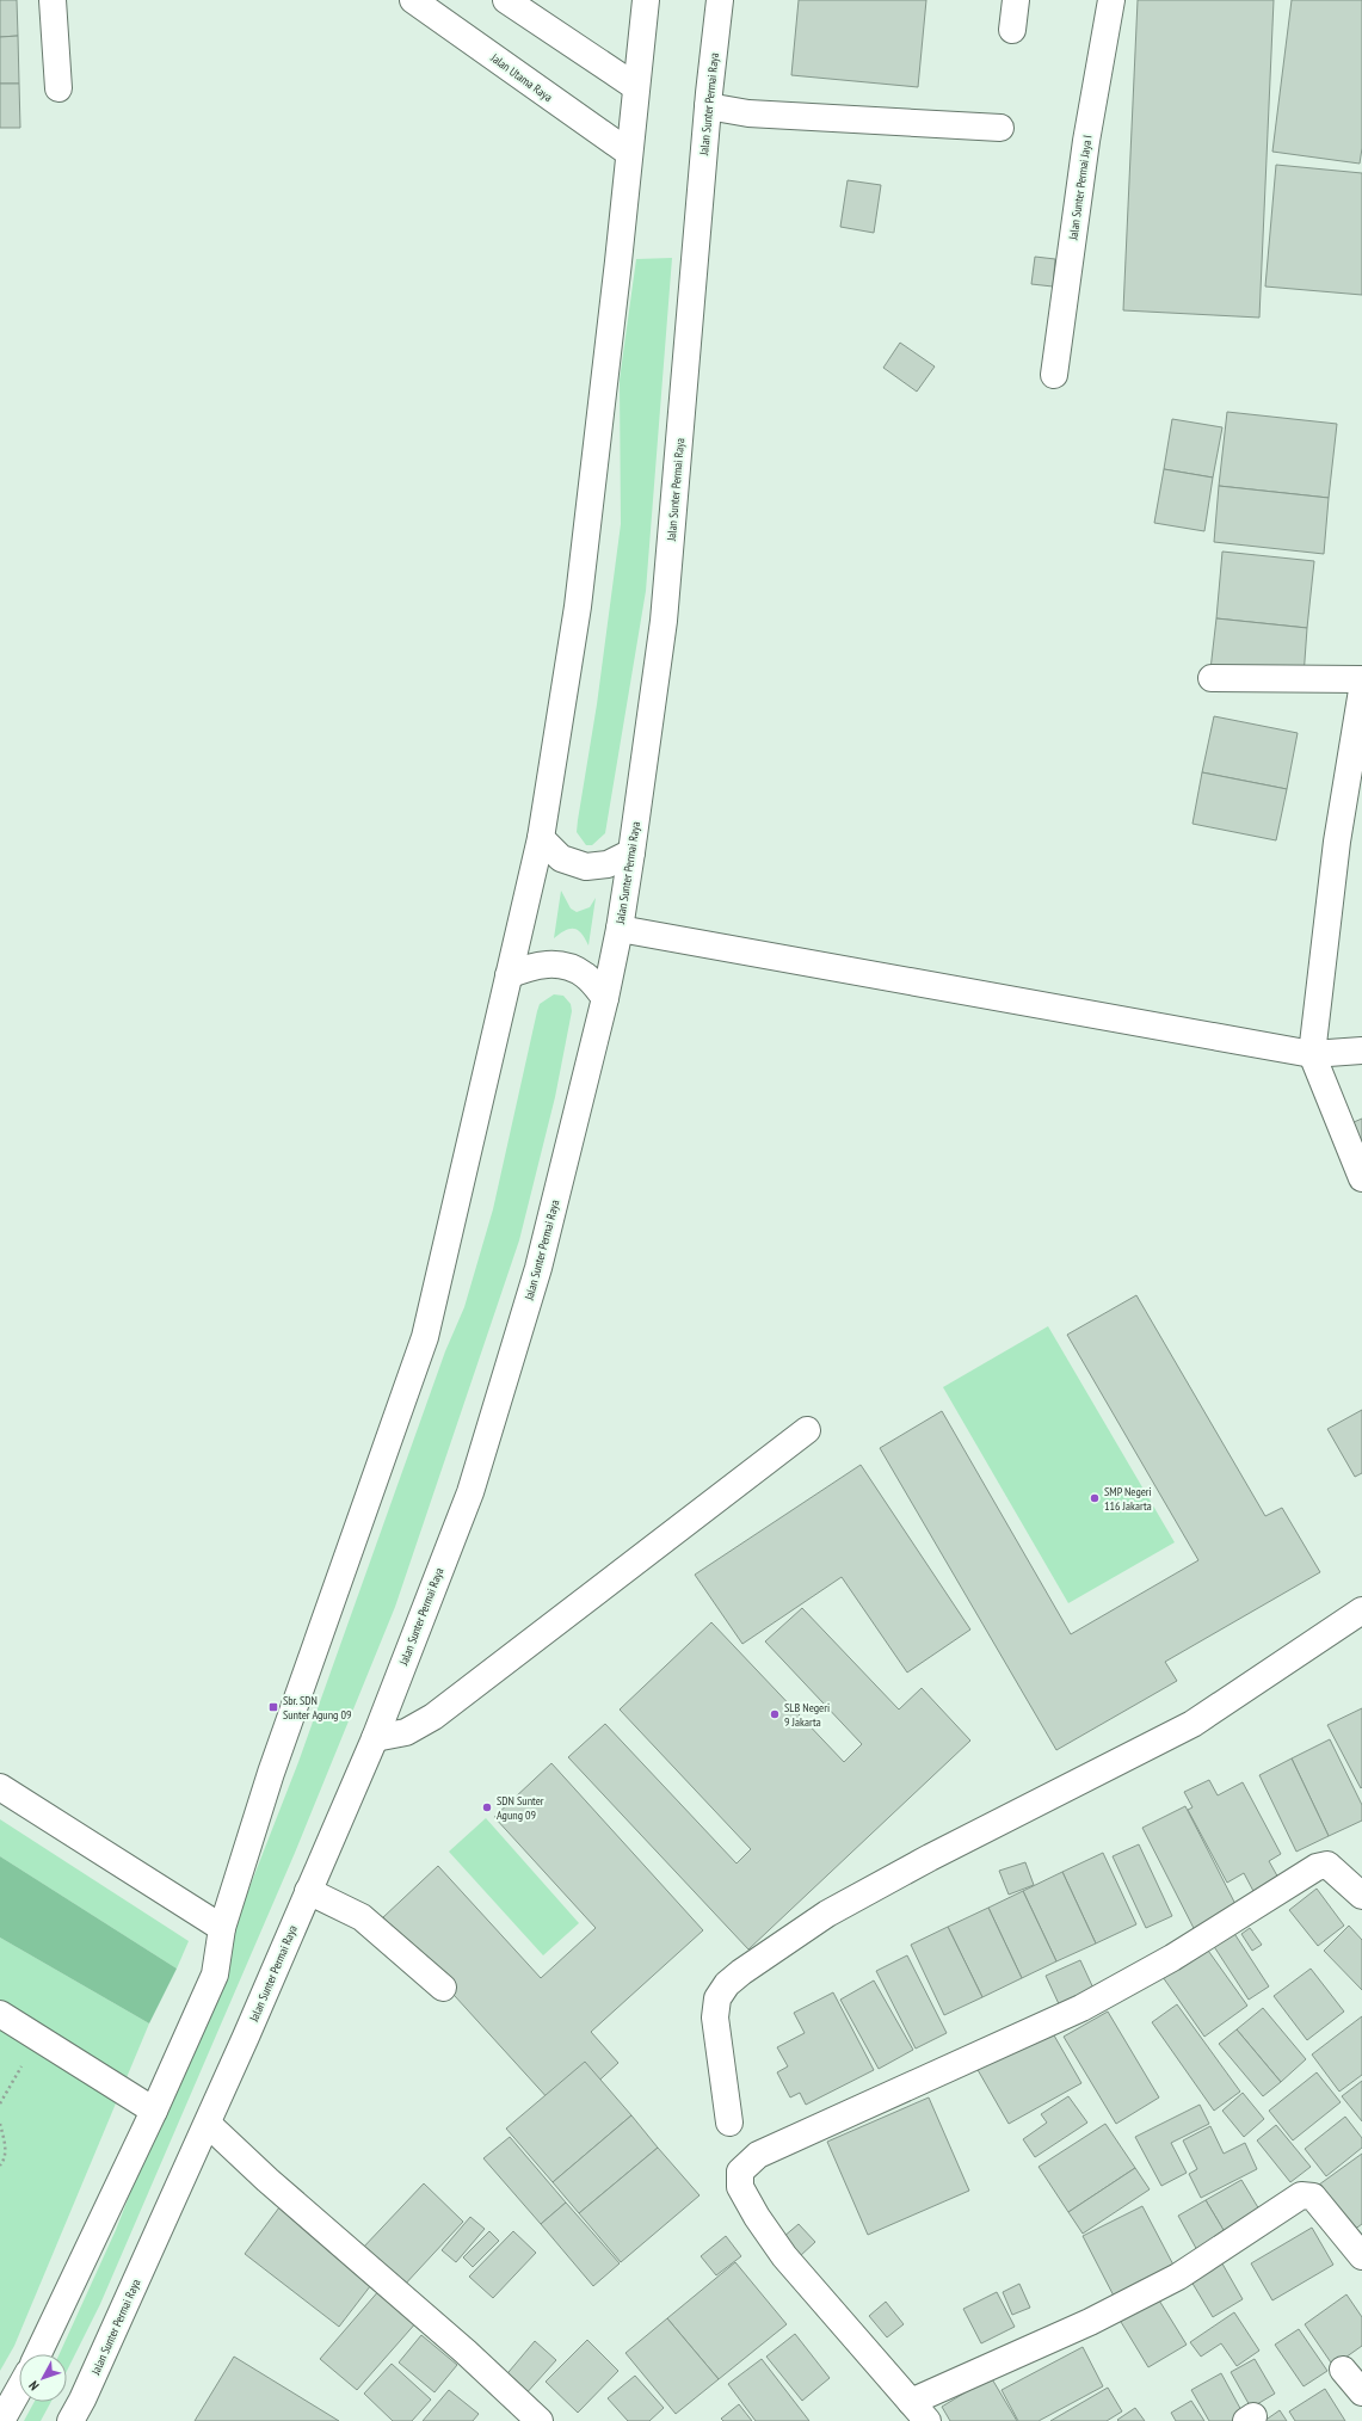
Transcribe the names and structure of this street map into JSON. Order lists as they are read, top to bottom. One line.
{"streets":{"street":["Jalan Utama Raya","Jalan Sunter Permai Raya","Jalan Sunter Permai Jaya I"]},"places":{"other":["SMP Negeri 116 Jakarta","SLB Negeri 9 Jakarta","SDN Sunter Agung 09"],"transit":["Sbr. SDN Sunter Agung 09"]},"north":"bottom left"}
